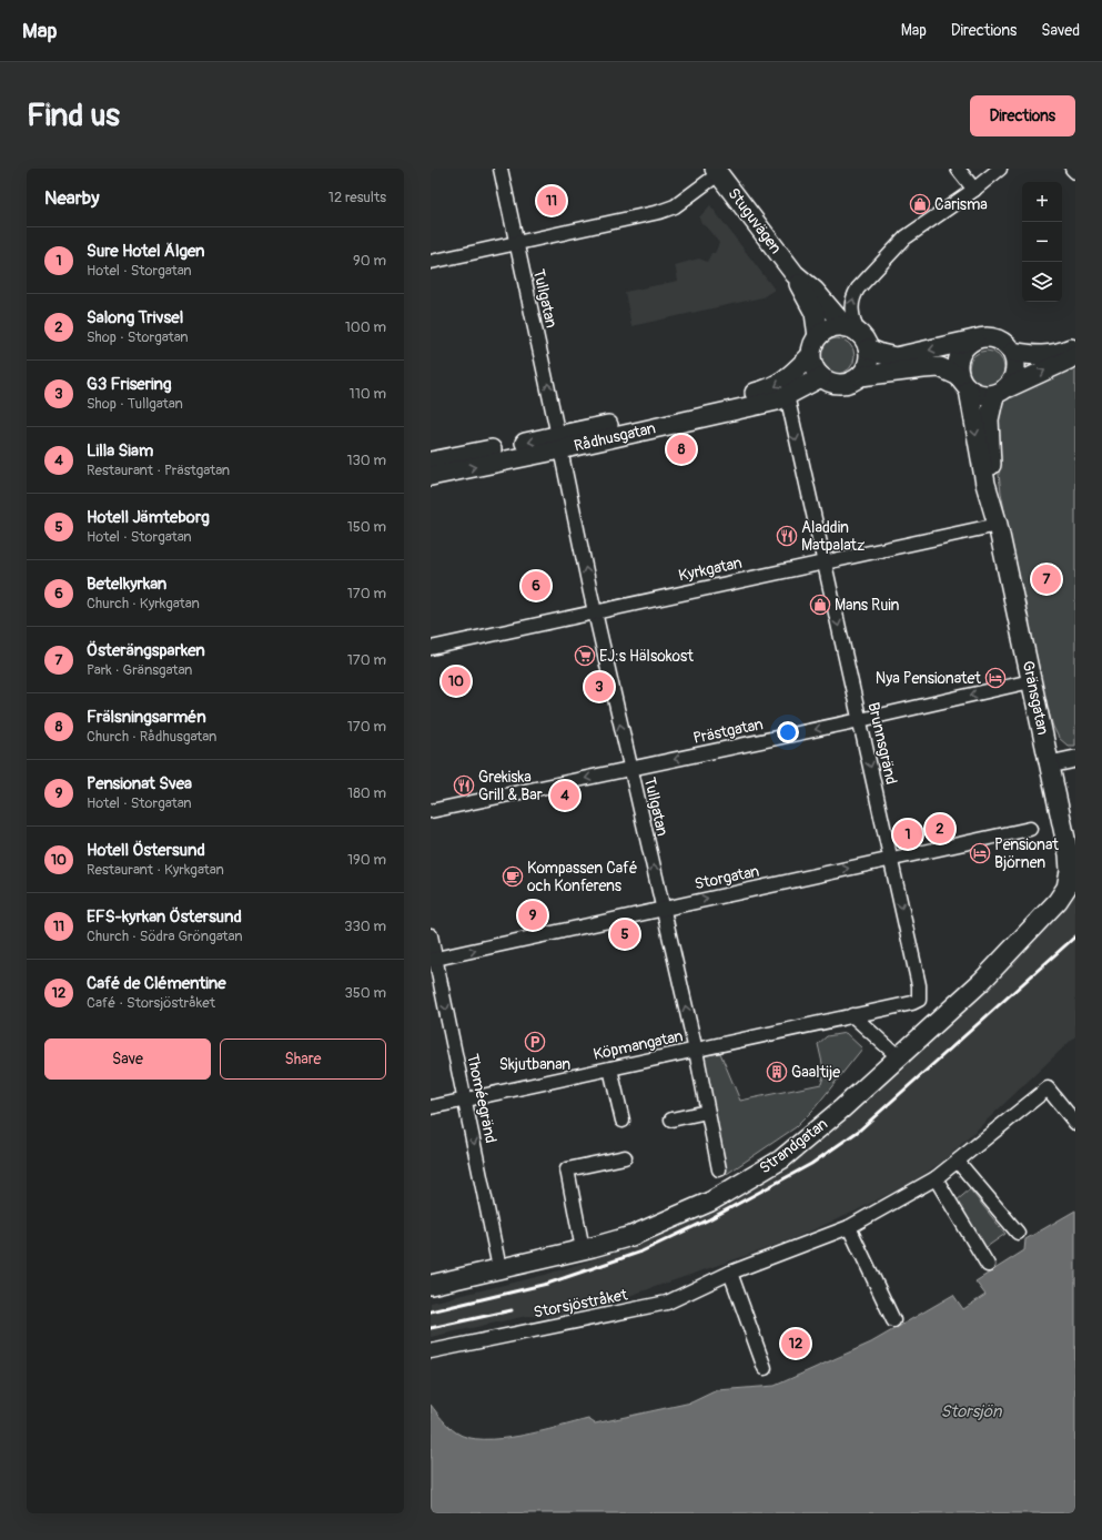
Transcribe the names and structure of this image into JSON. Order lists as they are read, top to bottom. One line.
{"streets":{"main road":["Stuguvägen","Rådhusgatan","Gränsgatan","Strandgatan"],"street":["Tullgatan","Kyrkgatan","Prästgatan","Brunnsgränd","Storgatan","Köpmangatan","Thoméegränd","Storsjöstråket"]},"crossings":[["Stuguvägen","Rådhusgatan"],["Tullgatan","Rådhusgatan"],["Tullgatan","Kyrkgatan"],["Tullgatan","Prästgatan"],["Tullgatan","Storgatan"],["Tullgatan","Köpmangatan"],["Rådhusgatan","Brunnsgränd"],["Kyrkgatan","Gränsgatan"],["Kyrkgatan","Brunnsgränd"],["Gränsgatan","Prästgatan"],["Gränsgatan","Strandgatan"],["Prästgatan","Brunnsgränd"],["Brunnsgränd","Storgatan"],["Brunnsgränd","Köpmangatan"],["Storgatan","Thoméegränd"],["Köpmangatan","Thoméegränd"],["Thoméegränd","Strandgatan"]],"one_way":["Tullgatan","Prästgatan","Brunnsgränd","Storgatan","Thoméegränd"],"water":["Storsjön"],"places":{"shop":["Carisma","Mans Ruin"],"restaurant":["Aladdin Matpalatz","Grekiska Grill & Bar"],"supermarket":["EJ:s Hälsokost"],"hotel":["Nya Pensionatet","Pensionat Björnen"],"cafe":["Kompassen Café och Konferens"],"parking":["Skjutbanan"],"building":["Gaaltije"]},"page":{"header":"Map","nav":["Map","Directions","Saved"],"buttons":["Directions",["Save","Share"]],"title":"Find us","heading":["Nearby","12 results"],"map_buttons":["+","−"],"pins":["11","8","7","6","10","3","4","2","1","9","5","12"],"list":[{"mark":"1","name":"Sure Hotel Älgen","note":"Hotel · Storgatan","value":"90 m"},{"mark":"2","name":"Salong Trivsel","note":"Shop · Storgatan","value":"100 m"},{"mark":"3","name":"G3 Frisering","note":"Shop · Tullgatan","value":"110 m"},{"mark":"4","name":"Lilla Siam","note":"Restaurant · Prästgatan","value":"130 m"},{"mark":"5","name":"Hotell Jämteborg","note":"Hotel · Storgatan","value":"150 m"},{"mark":"6","name":"Betelkyrkan","note":"Church · Kyrkgatan","value":"170 m"},{"mark":"7","name":"Österängsparken","note":"Park · Gränsgatan","value":"170 m"},{"mark":"8","name":"Frälsningsarmén","note":"Church · Rådhusgatan","value":"170 m"},{"mark":"9","name":"Pensionat Svea","note":"Hotel · Storgatan","value":"180 m"},{"mark":"10","name":"Hotell Östersund","note":"Restaurant · Kyrkgatan","value":"190 m"},{"mark":"11","name":"EFS-kyrkan Östersund","note":"Church · Södra Gröngatan","value":"330 m"},{"mark":"12","name":"Café de Clémentine","note":"Café · Storsjöstråket","value":"350 m"}]}}
